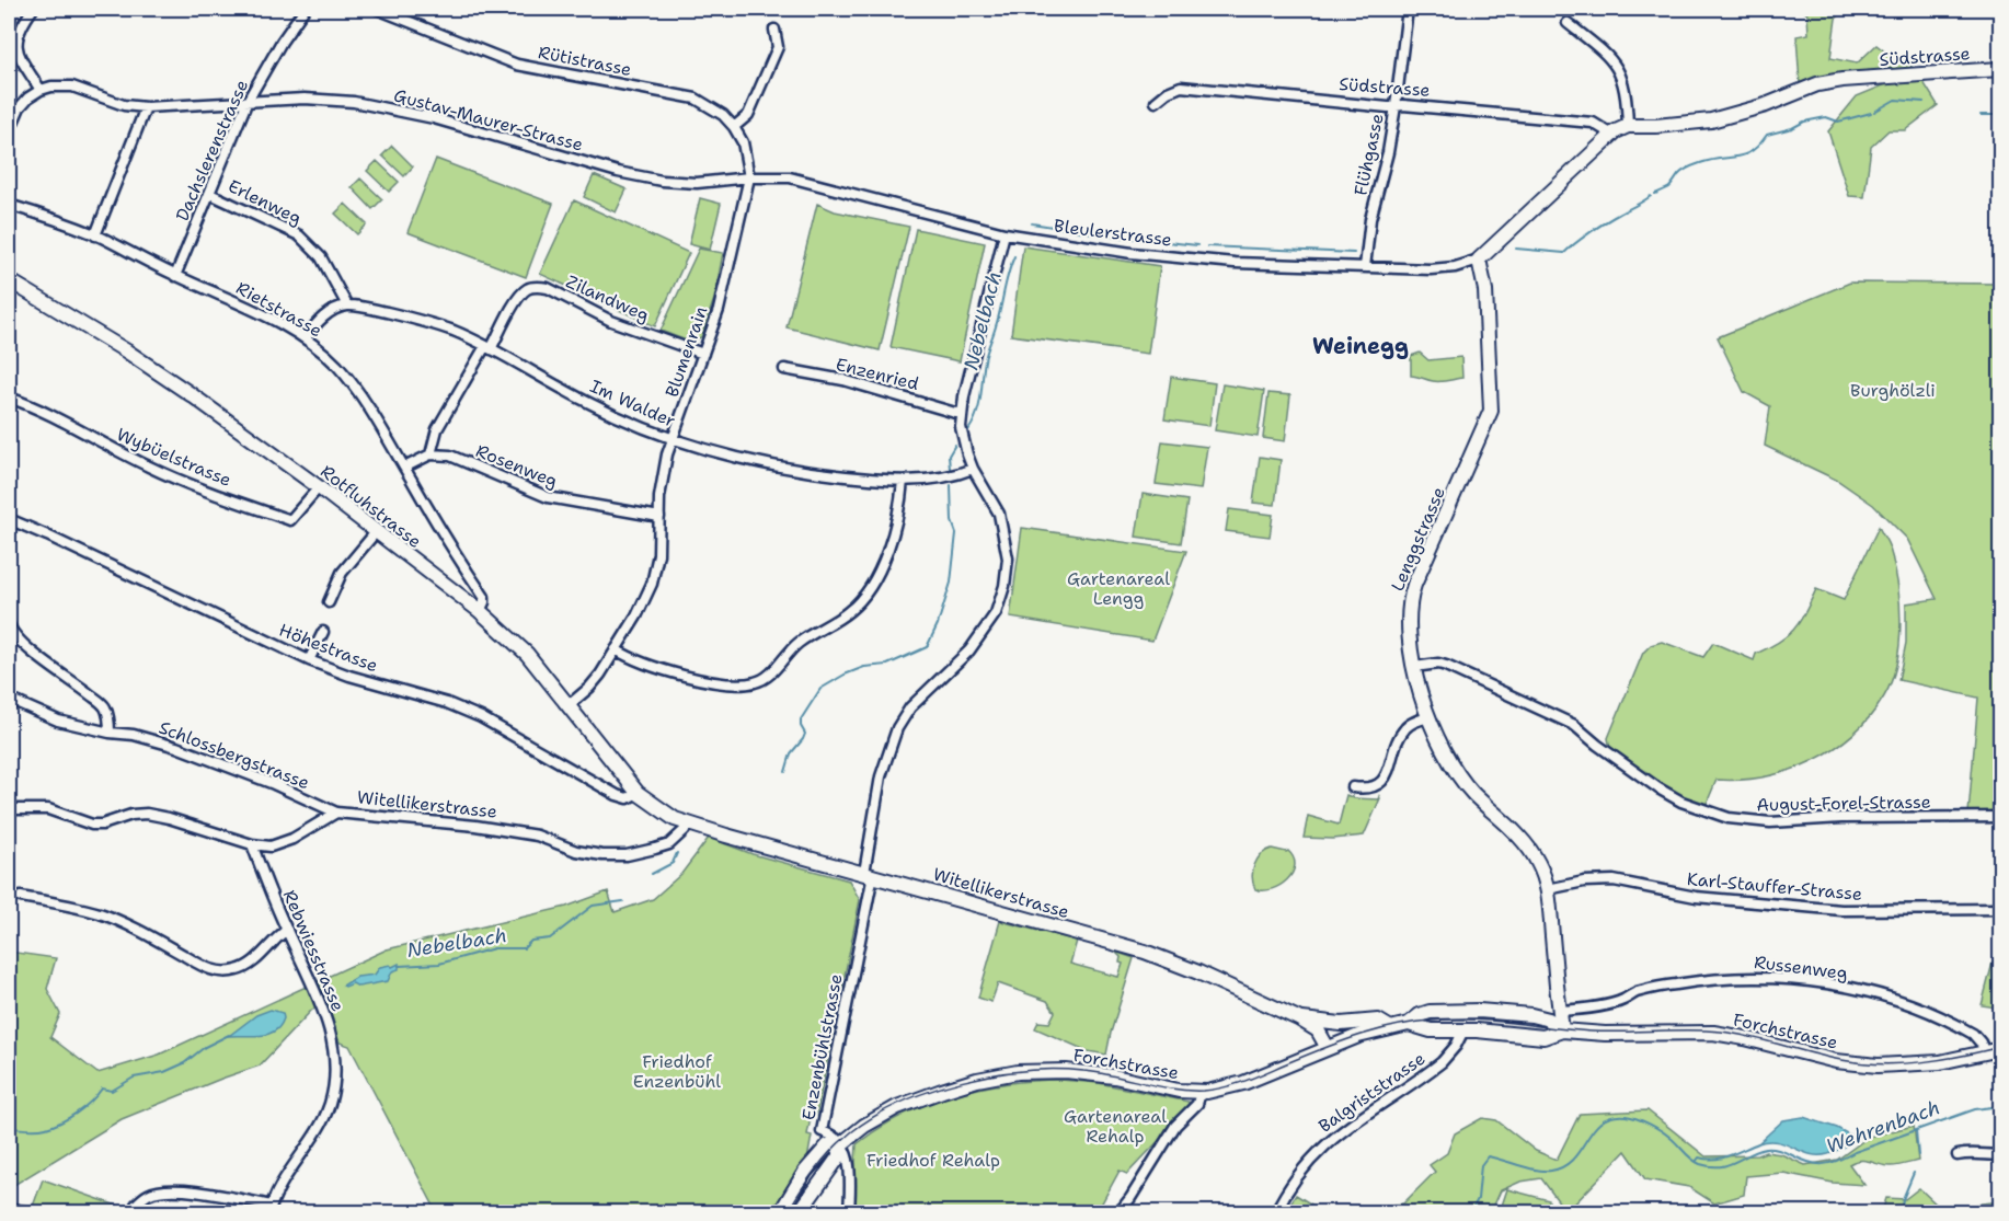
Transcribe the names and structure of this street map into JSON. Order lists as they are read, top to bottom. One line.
{"streets":{"main road":["Südstrasse","Rotfluhstrasse","Lenggstrasse","Witellikerstrasse","Forchstrasse"],"street":["Rütistrasse","Gustav-Maurer-Strasse","Dachslerenstrasse","Flühgasse","Erlenweg","Bleulerstrasse","Zilandweg","Rietstrasse","Blumenrain","Enzenried","Im Walder","Wybüelstrasse","Rosenweg","Höhestrasse","Schlossbergstrasse","August-Forel-Strasse","Karl-Stauffer-Strasse","Rebwiesstrasse","Russenweg","Enzenbühlstrasse","Balgriststrasse"]},"crossings":[["Südstrasse","Flühgasse"],["Rütistrasse","Gustav-Maurer-Strasse"],["Rütistrasse","Bleulerstrasse"],["Rütistrasse","Blumenrain"],["Gustav-Maurer-Strasse","Dachslerenstrasse"],["Gustav-Maurer-Strasse","Bleulerstrasse"],["Gustav-Maurer-Strasse","Blumenrain"],["Dachslerenstrasse","Erlenweg"],["Dachslerenstrasse","Rietstrasse"],["Flühgasse","Bleulerstrasse"],["Erlenweg","Im Walder"],["Bleulerstrasse","Blumenrain"],["Bleulerstrasse","Lenggstrasse"],["Bleulerstrasse","Enzenbühlstrasse"],["Zilandweg","Blumenrain"],["Zilandweg","Im Walder"],["Rietstrasse","Rotfluhstrasse"],["Blumenrain","Im Walder"],["Blumenrain","Rosenweg"],["Blumenrain","Rotfluhstrasse"],["Enzenried","Enzenbühlstrasse"],["Im Walder","Enzenbühlstrasse"],["Wybüelstrasse","Rotfluhstrasse"],["Rotfluhstrasse","Höhestrasse"],["Rotfluhstrasse","Witellikerstrasse"],["Lenggstrasse","August-Forel-Strasse"],["Lenggstrasse","Karl-Stauffer-Strasse"],["Lenggstrasse","Russenweg"],["Lenggstrasse","Forchstrasse"],["Schlossbergstrasse","Witellikerstrasse"],["Witellikerstrasse","Rebwiesstrasse"],["Witellikerstrasse","Forchstrasse"],["Witellikerstrasse","Enzenbühlstrasse"],["Russenweg","Forchstrasse"],["Forchstrasse","Enzenbühlstrasse"],["Forchstrasse","Balgriststrasse"]],"districts":["Weinegg"],"water":["Nebelbach","Wehrenbach"],"parks":["Burghölzli","Gartenareal Lengg","Friedhof Enzenbühl","Gartenareal Rehalp","Friedhof Rehalp"]}
